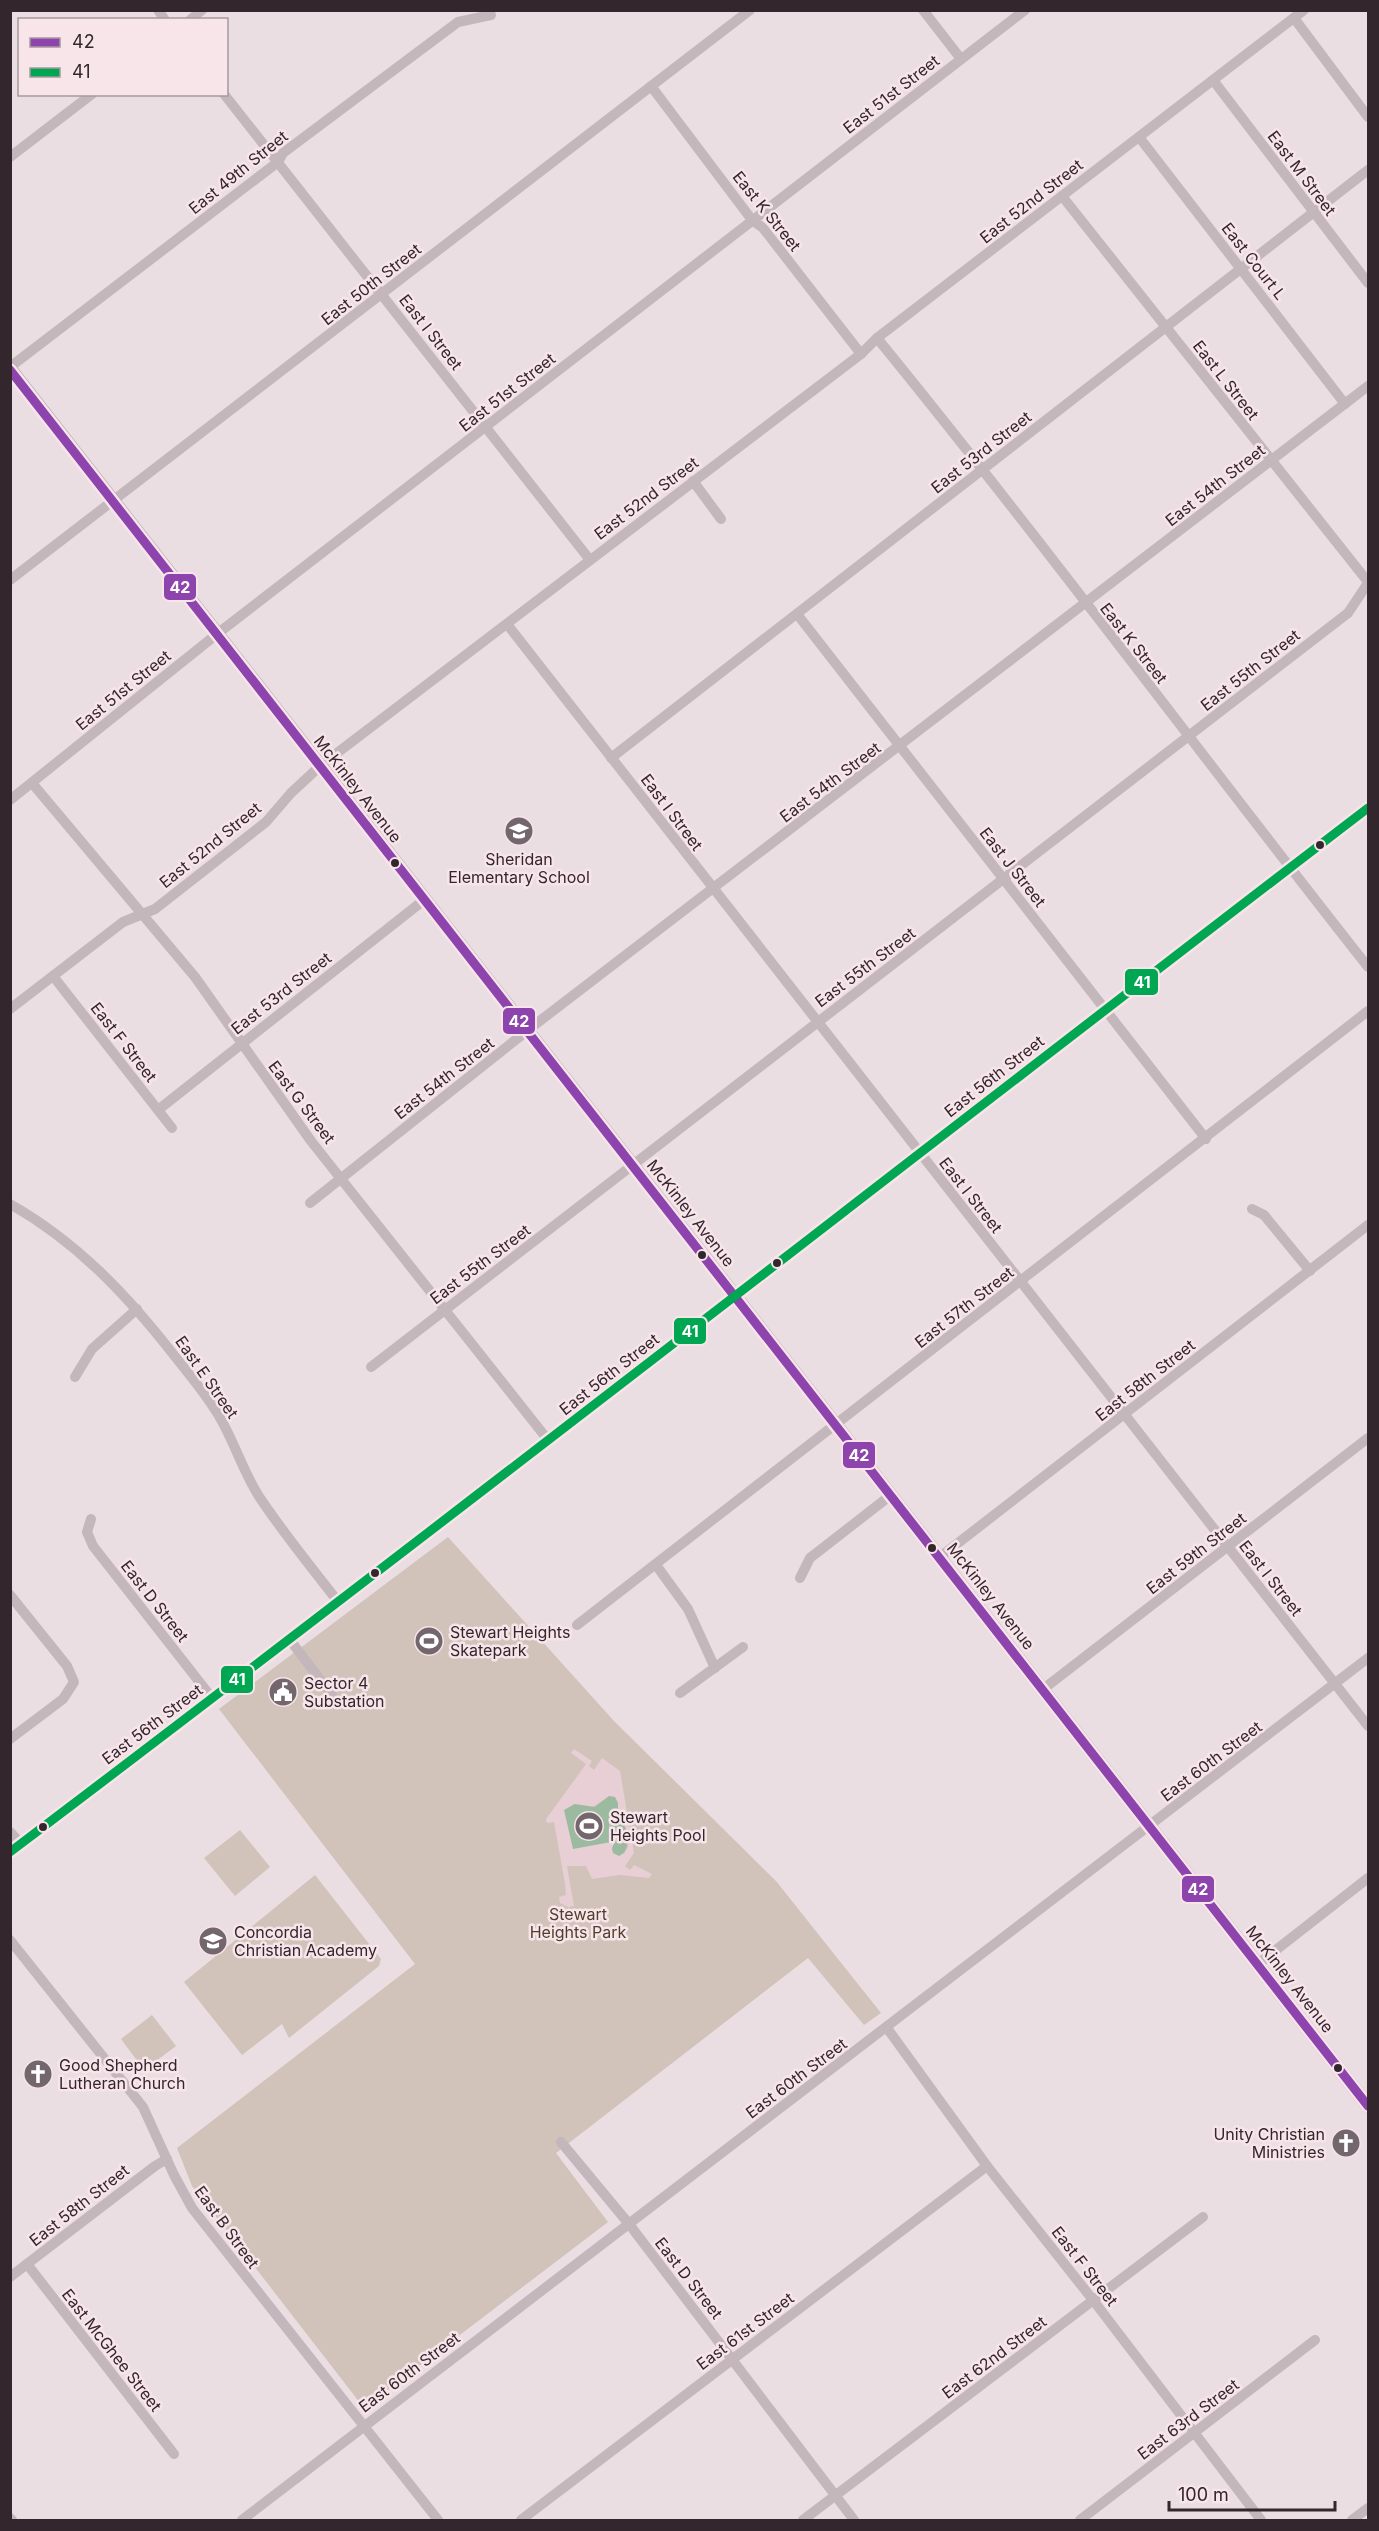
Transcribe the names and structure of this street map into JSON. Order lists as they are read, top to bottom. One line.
{"streets":{"main road":["McKinley Avenue"],"street":["East 51st Street","East 49th Street","East M Street","East 52nd Street","East K Street","East Court L","East 50th Street","East I Street","East L Street","East 53rd Street","East 54th Street","East 55th Street","East J Street","East F Street","East 56th Street","East G Street","East 57th Street","East E Street","East 58th Street","East 59th Street","East D Street","East 60th Street","East B Street","East 61st Street","East McGhee Street","East 62nd Street","East 63rd Street"]},"crossings":[["East 51st Street","East K Street"],["East 51st Street","East I Street"],["East 51st Street","McKinley Avenue"],["East 51st Street","East G Street"],["East 49th Street","East I Street"],["East 49th Street","McKinley Avenue"],["East M Street","East 52nd Street"],["East M Street","East 53rd Street"],["East 52nd Street","East K Street"],["East 52nd Street","East Court L"],["East 52nd Street","East I Street"],["East 52nd Street","East L Street"],["East 52nd Street","McKinley Avenue"],["East 52nd Street","East F Street"],["East 52nd Street","East G Street"],["East K Street","East 50th Street"],["East K Street","East 53rd Street"],["East K Street","East 54th Street"],["East K Street","East 55th Street"],["East K Street","East 56th Street"],["East Court L","East 53rd Street"],["East Court L","East 54th Street"],["East 50th Street","East I Street"],["East 50th Street","McKinley Avenue"],["East I Street","East 53rd Street"],["East I Street","East 54th Street"],["East I Street","East 55th Street"],["East I Street","East 56th Street"],["East I Street","East 57th Street"],["East I Street","East 58th Street"],["East I Street","East 59th Street"],["East I Street","East 60th Street"],["East L Street","East 53rd Street"],["East L Street","East 54th Street"],["East L Street","East 55th Street"],["East 53rd Street","McKinley Avenue"],["East 53rd Street","East J Street"],["East 53rd Street","East F Street"],["East 53rd Street","East G Street"],["East 54th Street","McKinley Avenue"],["East 54th Street","East J Street"],["East 54th Street","East G Street"],["East 55th Street","McKinley Avenue"],["East 55th Street","East J Street"],["East 55th Street","East G Street"],["McKinley Avenue","East 56th Street"],["McKinley Avenue","East 57th Street"],["McKinley Avenue","East 58th Street"],["McKinley Avenue","East 59th Street"],["McKinley Avenue","East 60th Street"],["East J Street","East 56th Street"],["East J Street","East 57th Street"],["East F Street","East 60th Street"],["East F Street","East 61st Street"],["East F Street","East 62nd Street"],["East F Street","East 63rd Street"],["East 56th Street","East G Street"],["East 56th Street","East E Street"],["East 56th Street","East D Street"],["East 58th Street","East B Street"],["East 58th Street","East McGhee Street"],["East D Street","East 60th Street"],["East D Street","East 61st Street"],["East D Street","East 62nd Street"],["East 60th Street","East B Street"]],"parks":["Stewart Heights Park"],"places":{"school or university":["Sheridan Elementary School","Concordia Christian Academy"],"sports":["Stewart Heights Skatepark","Stewart Heights Pool"],"public building":["Sector 4 Substation"],"church":["Good Shepherd Lutheran Church","Unity Christian Ministries"]},"lines":["transit line 42","transit line 41"],"legend":["42","41"],"scale_bar":"100 m"}
